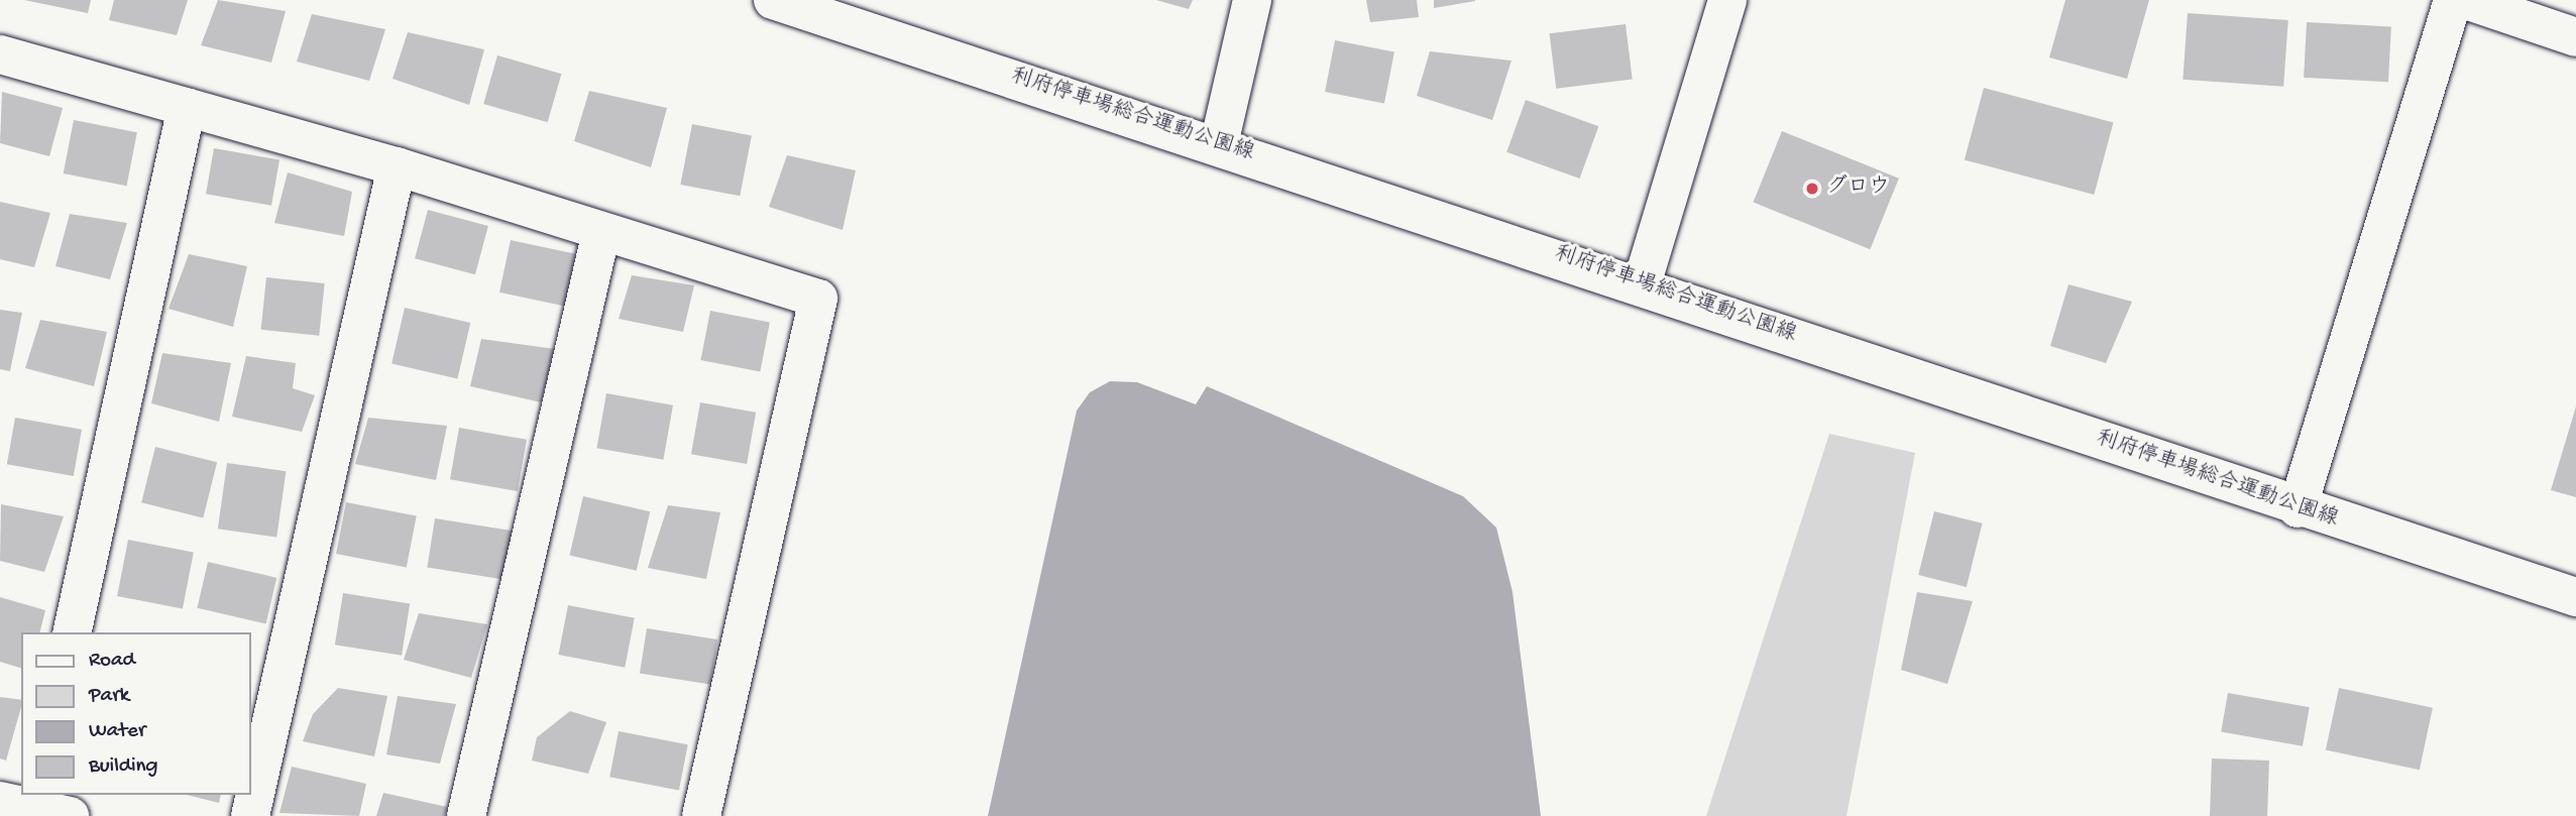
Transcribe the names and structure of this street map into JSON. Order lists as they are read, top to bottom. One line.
{"streets":{"street":["利府停車場総合運動公園線"]},"places":["グロウ"],"legend":["Road","Park","Water","Building"]}
